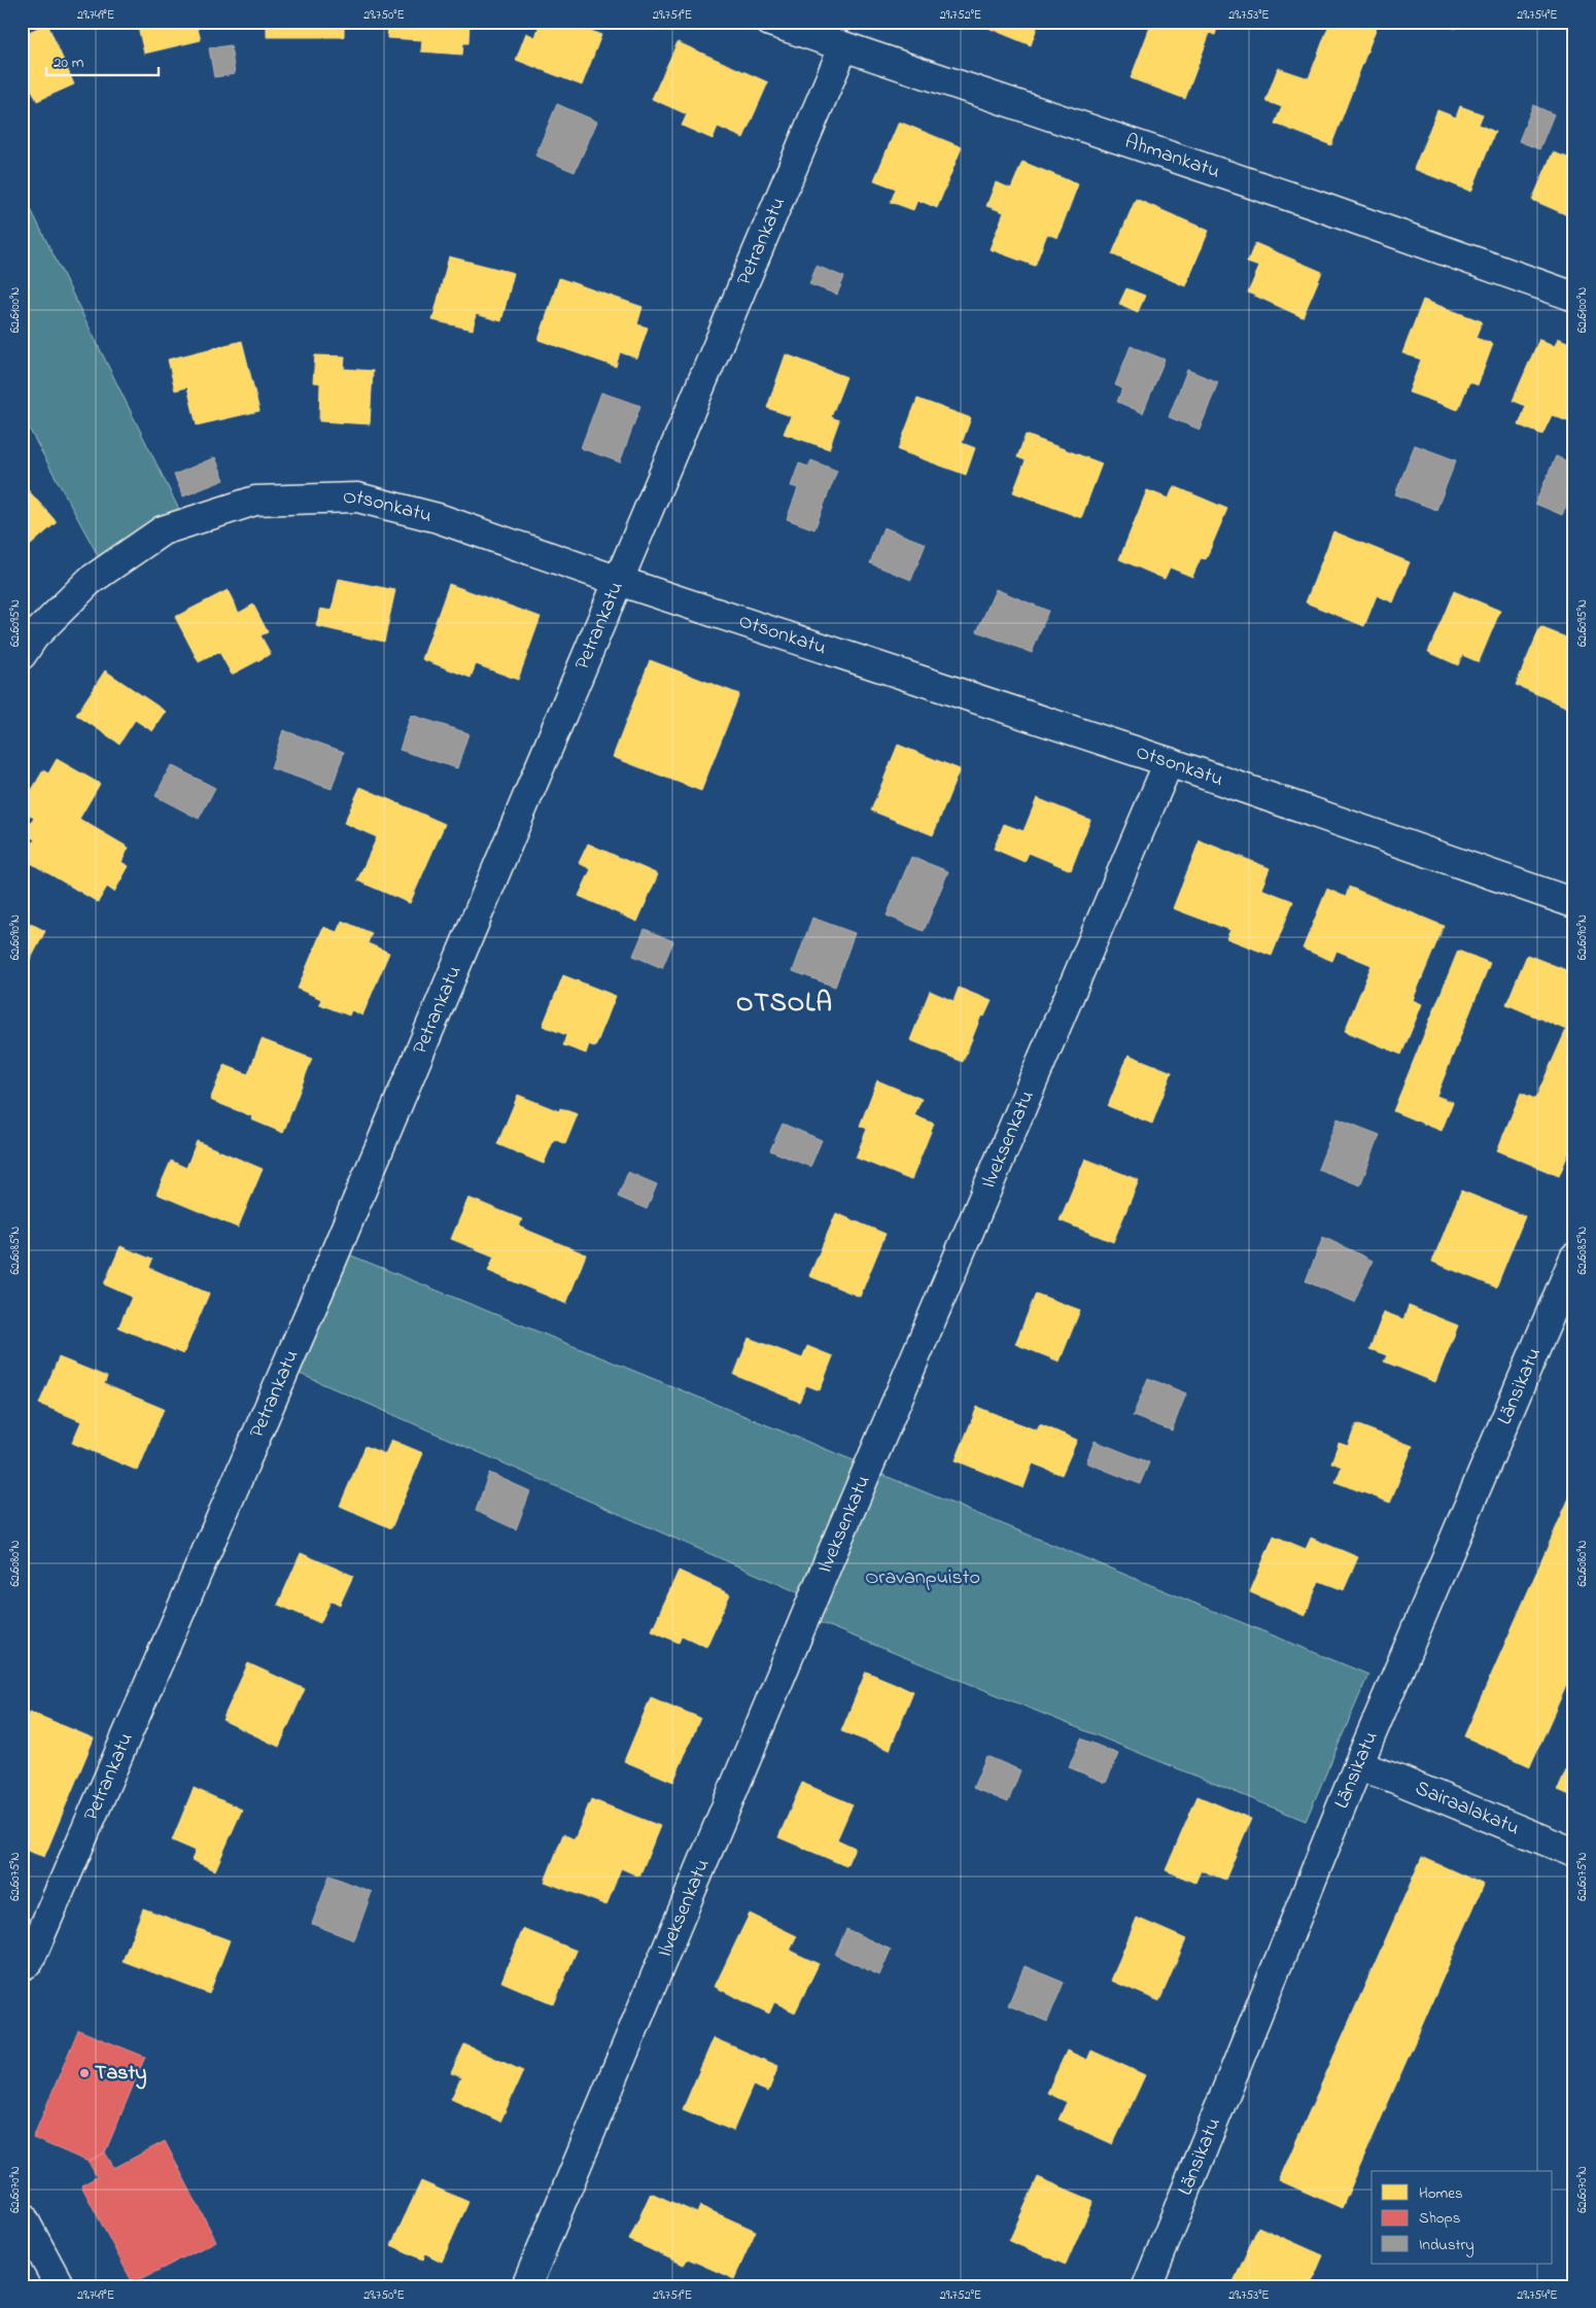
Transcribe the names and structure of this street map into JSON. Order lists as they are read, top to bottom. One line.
{"streets":{"street":["Ahmankatu","Petrankatu","Otsonkatu","Ilveksenkatu","Länsikatu","Sairaalakatu"]},"crossings":[["Ahmankatu","Petrankatu"],["Petrankatu","Otsonkatu"],["Otsonkatu","Ilveksenkatu"],["Länsikatu","Sairaalakatu"]],"districts":["OTSOLA"],"parks":["Oravanpuisto"],"places":["Tasty"],"legend":["Homes","Shops","Industry"],"scale_bar":"20 m","coordinates":["29.749°E","29.750°E","29.751°E","29.752°E","29.753°E","29.754°E","62.6100°N","62.6095°N","62.6090°N","62.6085°N","62.6080°N","62.6075°N","62.6070°N"]}
